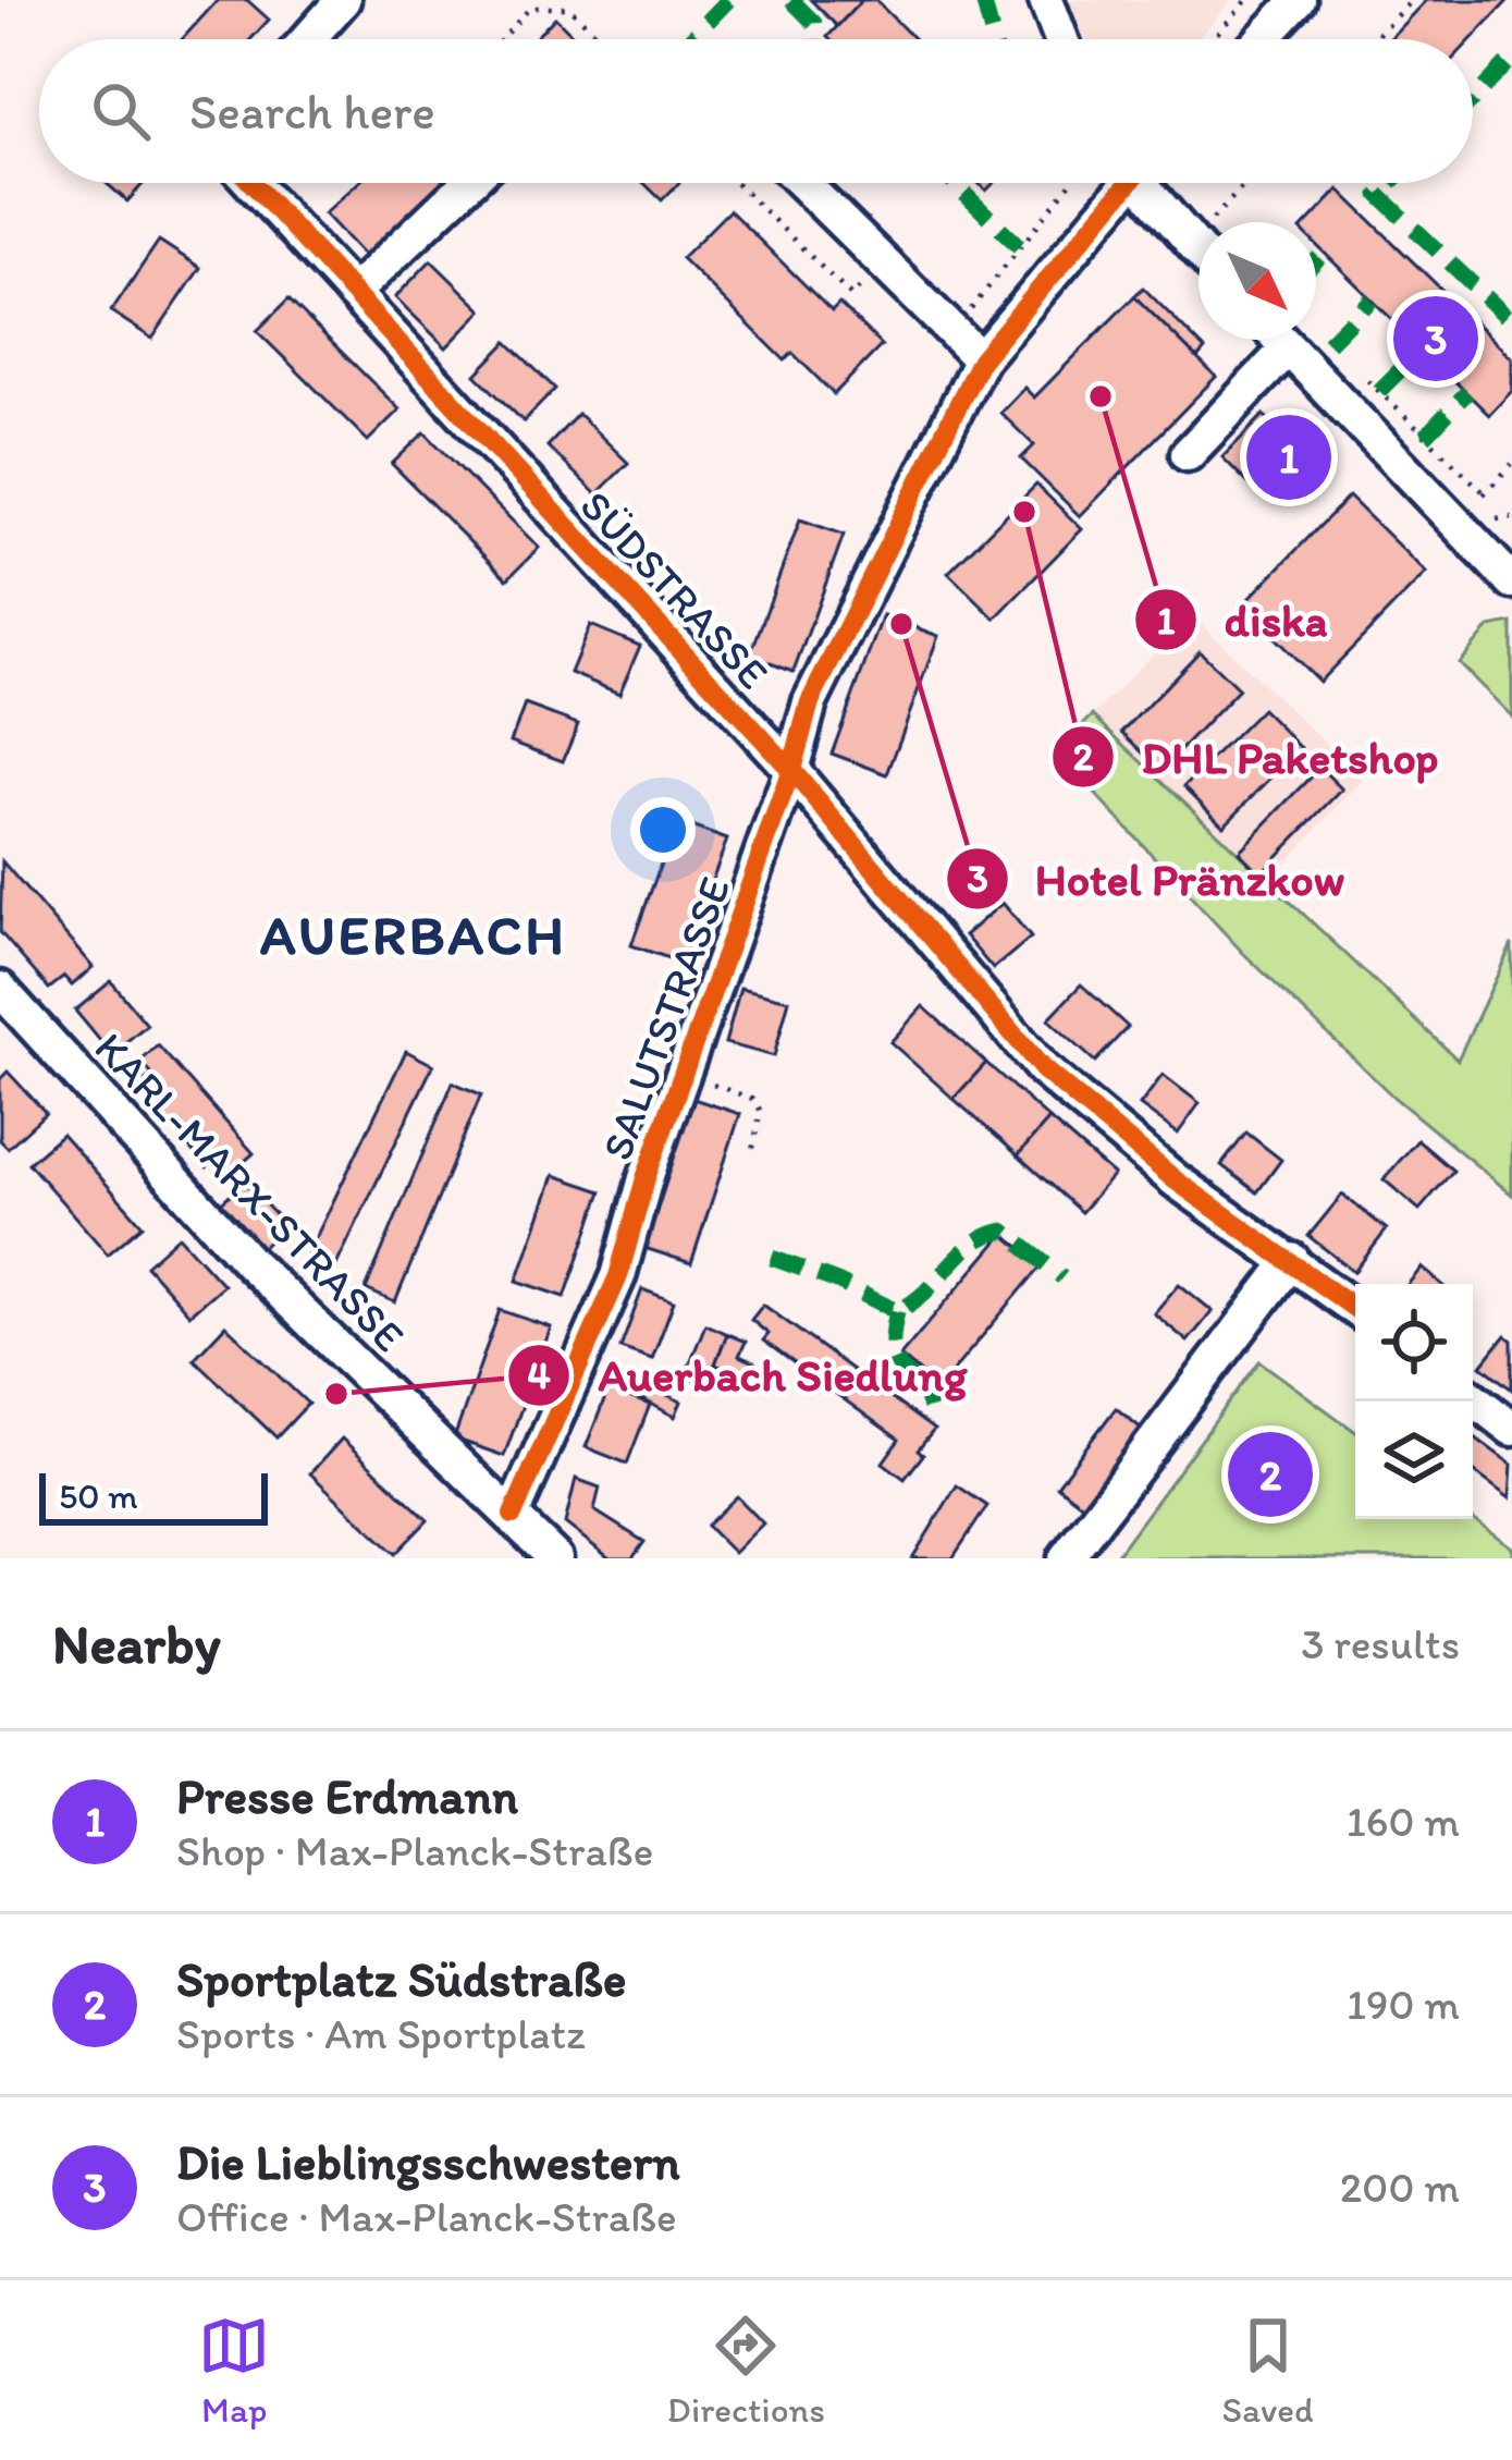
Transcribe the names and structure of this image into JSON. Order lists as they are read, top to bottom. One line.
{"streets":{"street":["SÜDSTRASSE","SALUTSTRASSE","KARL-MARX-STRASSE"]},"crossings":[["SÜDSTRASSE","SALUTSTRASSE"],["SALUTSTRASSE","KARL-MARX-STRASSE"]],"districts":["AUERBACH"],"places":["diska","DHL Paketshop","Hotel Pränzkow","Auerbach Siedlung"],"scale_bar":"50 m","north":"bottom right","page":{"search":"Search here","pins":["3","1","2"],"scale":"50 m","heading":["Nearby","3 results"],"list":[{"mark":"1","name":"Presse Erdmann","note":"Shop · Max-Planck-Straße","value":"160 m"},{"mark":"2","name":"Sportplatz Südstraße","note":"Sports · Am Sportplatz","value":"190 m"},{"mark":"3","name":"Die Lieblingsschwestern","note":"Office · Max-Planck-Straße","value":"200 m"}],"nav":["Map","Directions","Saved"]}}
